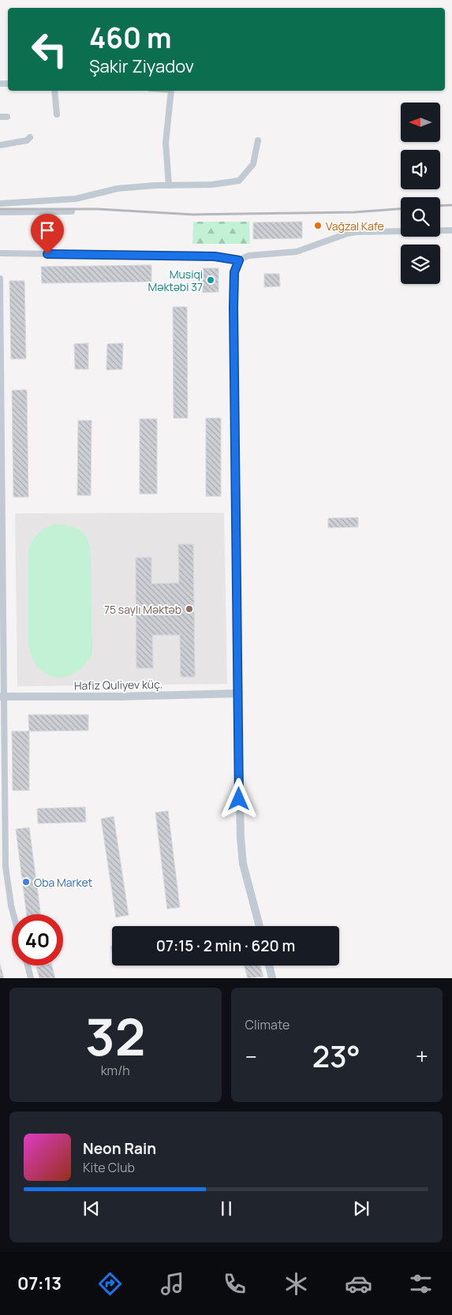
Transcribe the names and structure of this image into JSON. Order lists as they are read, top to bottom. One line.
{"streets":{"street":["Hafiz Quliyev küç."]},"places":["Vağzal Kafe","Musiqi Məktəbi 37","75 saylı Məktəb","Oba Market"],"north":"left","page":{"turn":["460 m","Şakir Ziyadov"],"limit":"40","trip":"07:15 · 2 min · 620 m","tile":[["32","km/h"],"Climate"],"heat":["−","23°","+"],"song":["Neon Rain","Kite Club"],"tabs":"07:13"}}
